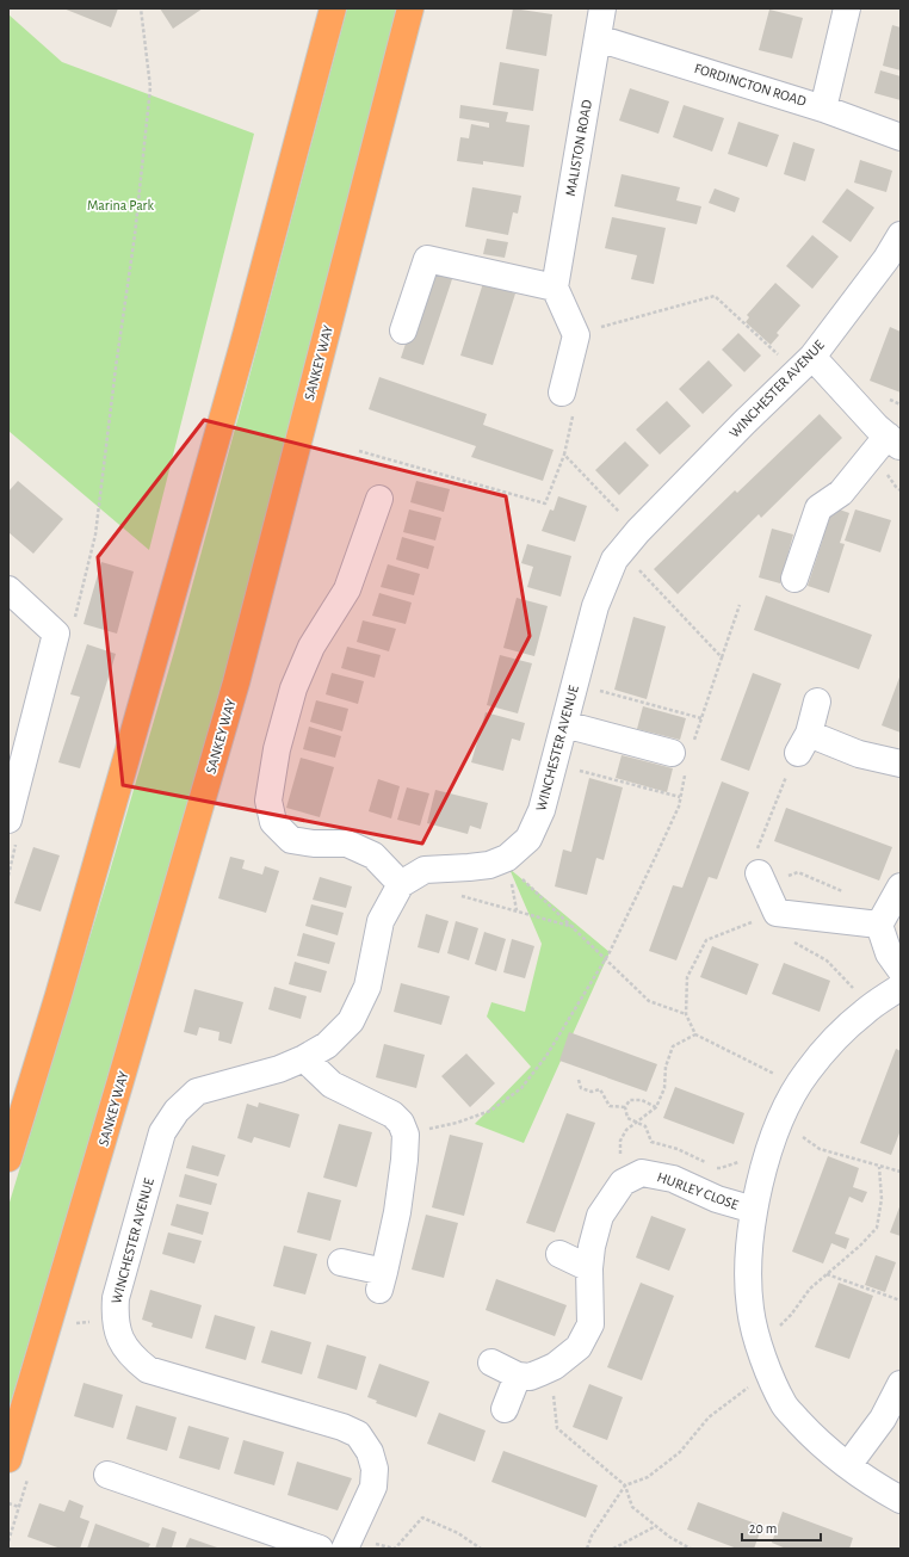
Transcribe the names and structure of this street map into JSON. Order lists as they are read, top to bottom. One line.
{"streets":{"highway":["SANKEY WAY"],"street":["FORDINGTON ROAD","MALISTON ROAD","WINCHESTER AVENUE","HURLEY CLOSE"]},"crossings":[["FORDINGTON ROAD","MALISTON ROAD"]],"parks":["Marina Park"],"scale_bar":"20 m"}
